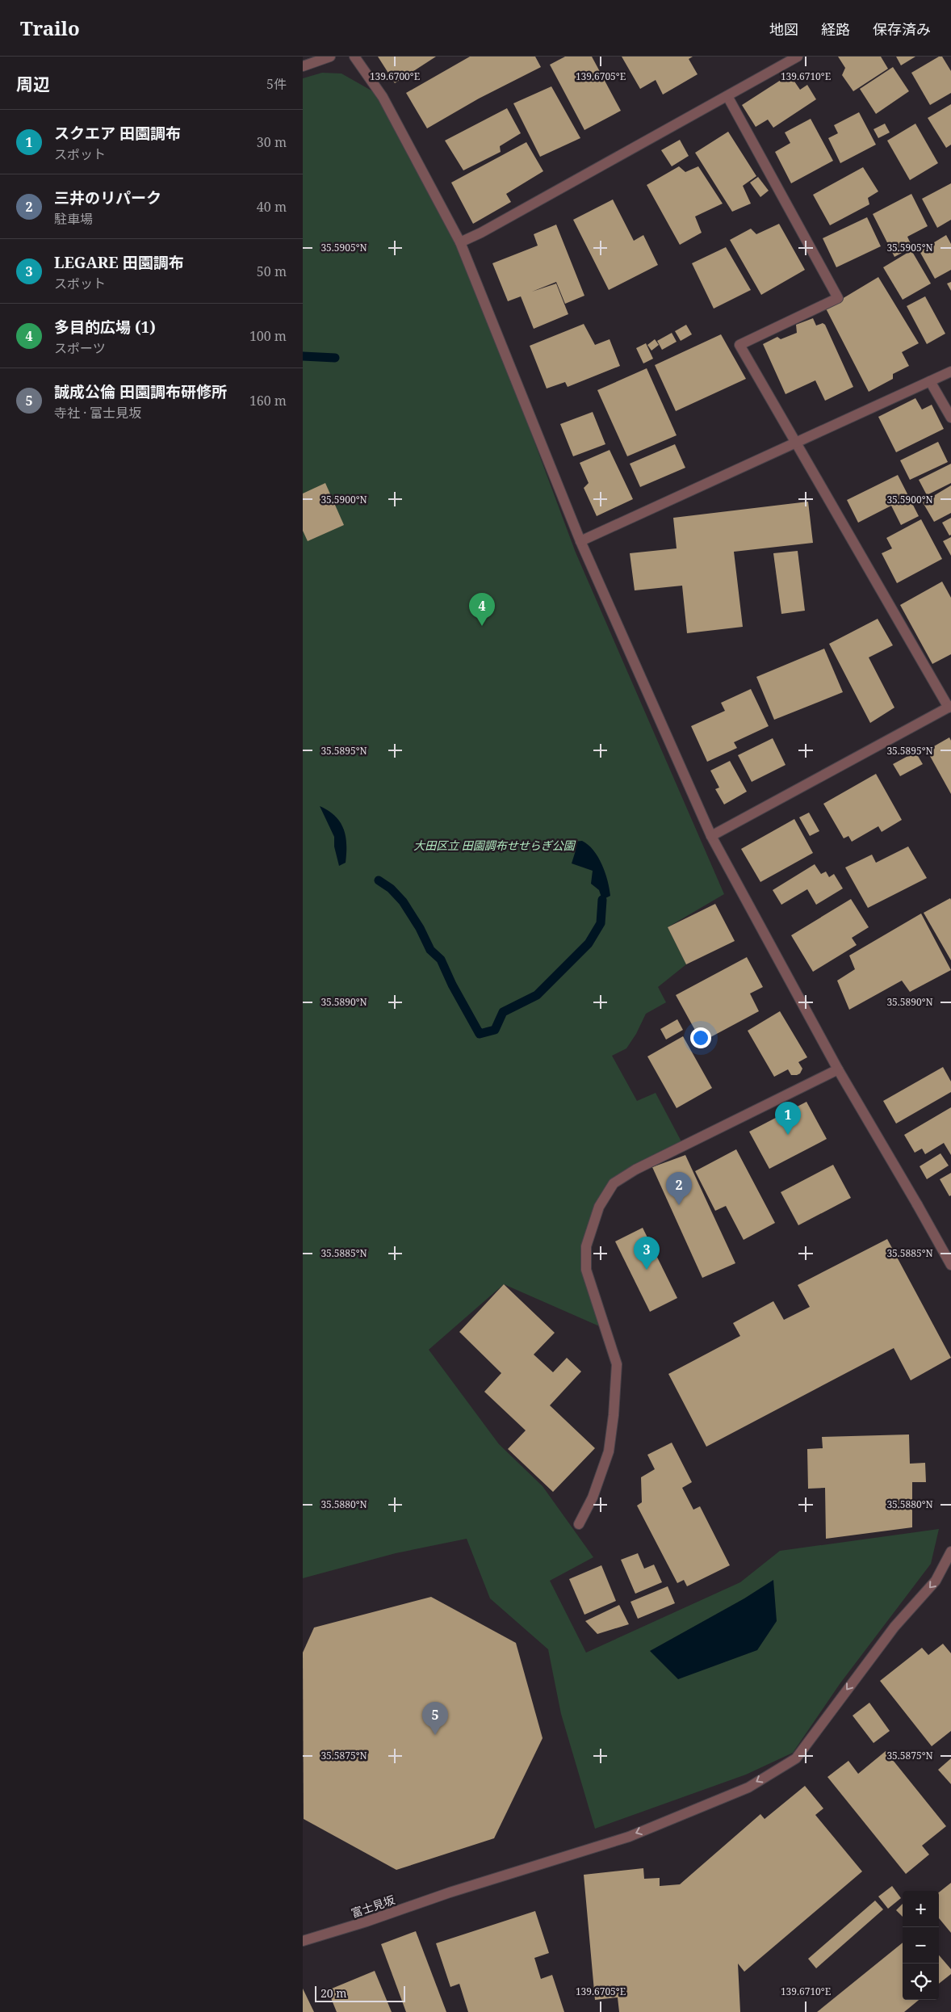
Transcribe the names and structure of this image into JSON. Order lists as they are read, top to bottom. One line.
{"streets":{"street":["富士見坂"]},"one_way":["富士見坂"],"parks":["大田区立 田園調布せせらぎ公園"],"scale_bar":"20 m","page":{"header":"Trailo","nav":["地図","経路","保存済み"],"heading":["周辺","5件"],"list":[{"mark":"1","name":"スクエア 田園調布","note":"スポット","value":"30 m"},{"mark":"2","name":"三井のリパーク","note":"駐車場","value":"40 m"},{"mark":"3","name":"LEGARE 田園調布","note":"スポット","value":"50 m"},{"mark":"4","name":"多目的広場 (1)","note":"スポーツ","value":"100 m"},{"mark":"5","name":"誠成公倫 田園調布研修所","note":"寺社 · 富士見坂","value":"160 m"}],"pins":["4","1","2","3","5"],"map_buttons":["+","−"],"scale":"20 m"},"coordinates":["139.6700°E","139.6705°E","139.6710°E","35.5905°N","35.5900°N","35.5895°N","35.5890°N","35.5885°N","35.5880°N","35.5875°N"]}
